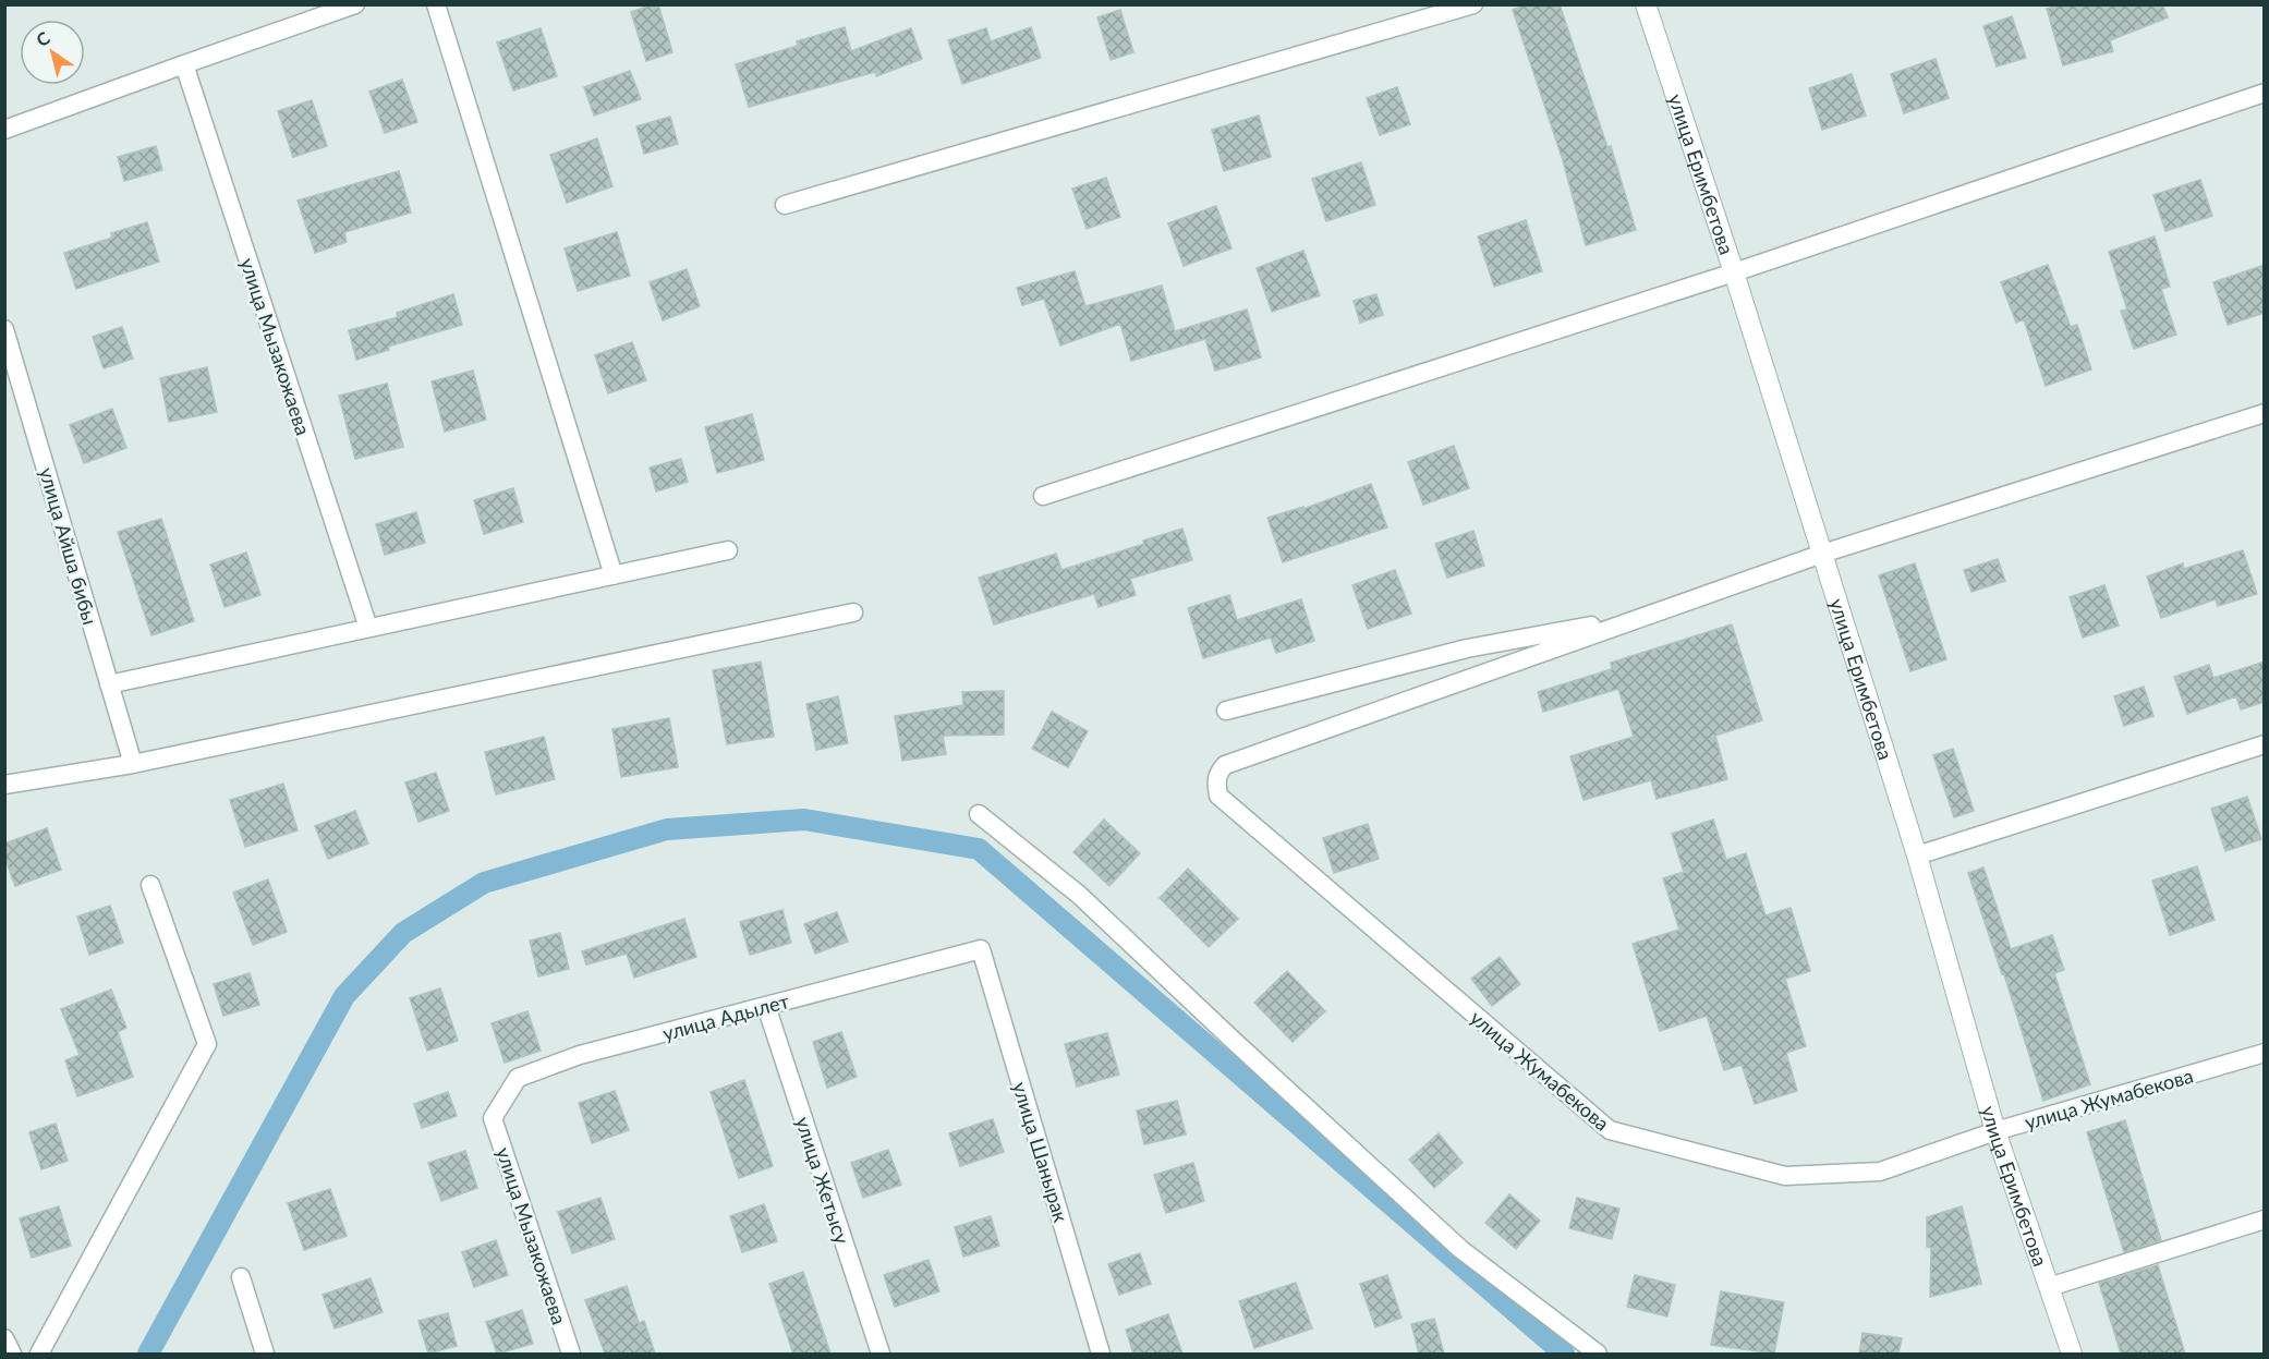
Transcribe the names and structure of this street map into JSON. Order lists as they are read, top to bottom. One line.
{"streets":{"main road":["улица Еримбетова"],"street":["улица Мызакожаева","улица Айша бибы","улица Адылет","улица Жумабекова","улица Шанырак","улица Жетысу"]},"crossings":[["улица Еримбетова","улица Жумабекова"],["улица Мызакожаева","улица Адылет"],["улица Адылет","улица Шанырак"],["улица Адылет","улица Жетысу"]],"north":"top left"}
